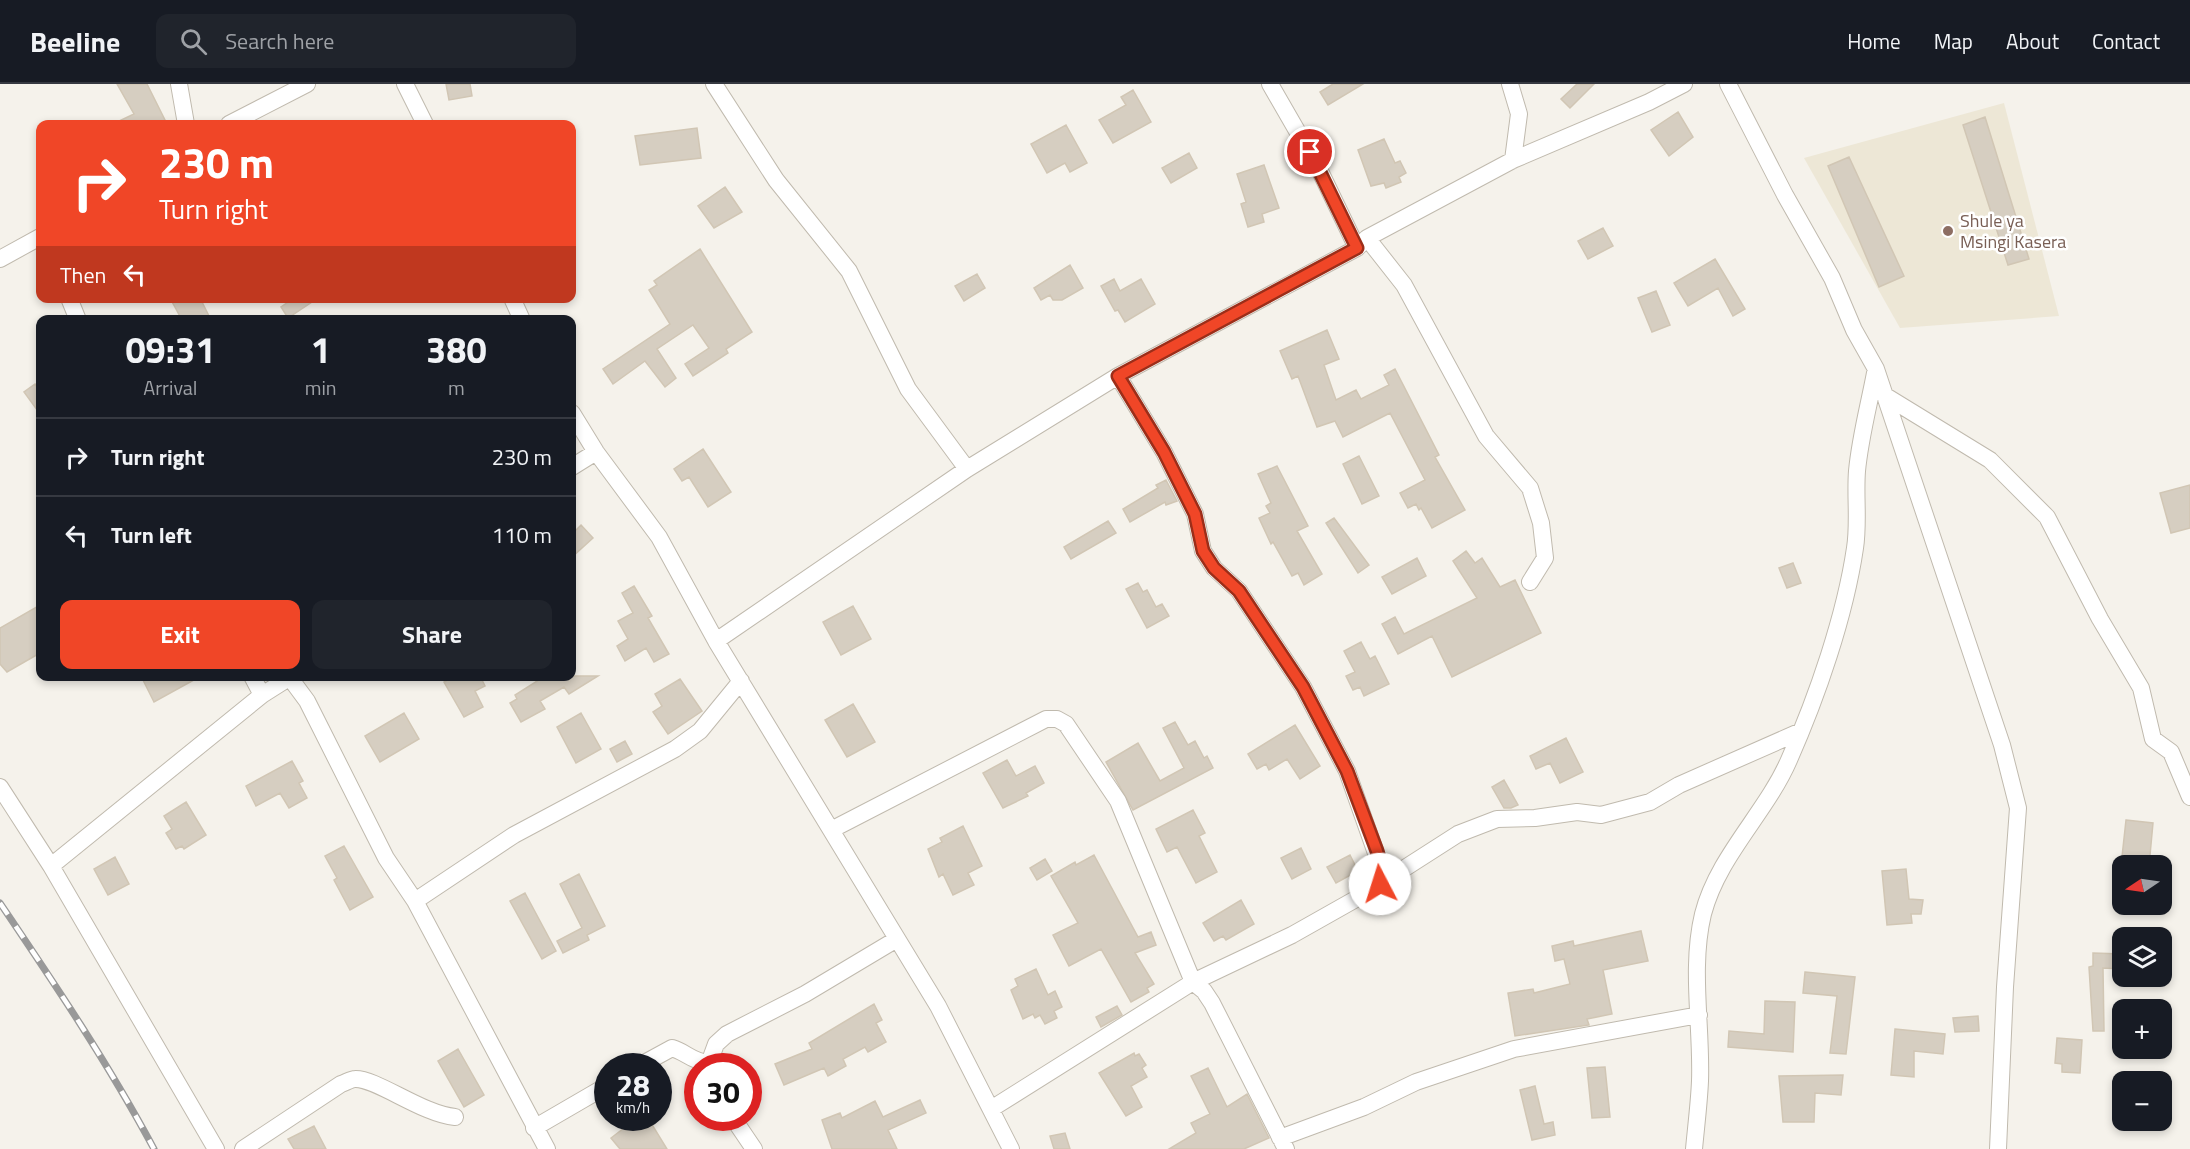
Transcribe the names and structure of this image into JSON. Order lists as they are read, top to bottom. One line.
{"places":["Shule ya Msingi Kasera"],"north":"left","page":{"header":"Beeline","search":"Search here","nav":["Home","Map","About","Contact"],"turn":["230 m","Turn right"],"then":"Then","eta":["09:31","Arrival","1","min","380","m"],"list":[{"name":"Turn right","value":"230 m"},{"name":"Turn left","value":"110 m"}],"buttons":["Exit","Share"],"map_buttons":["+","−"],"speed":"28 km/h","limit":"30"}}
